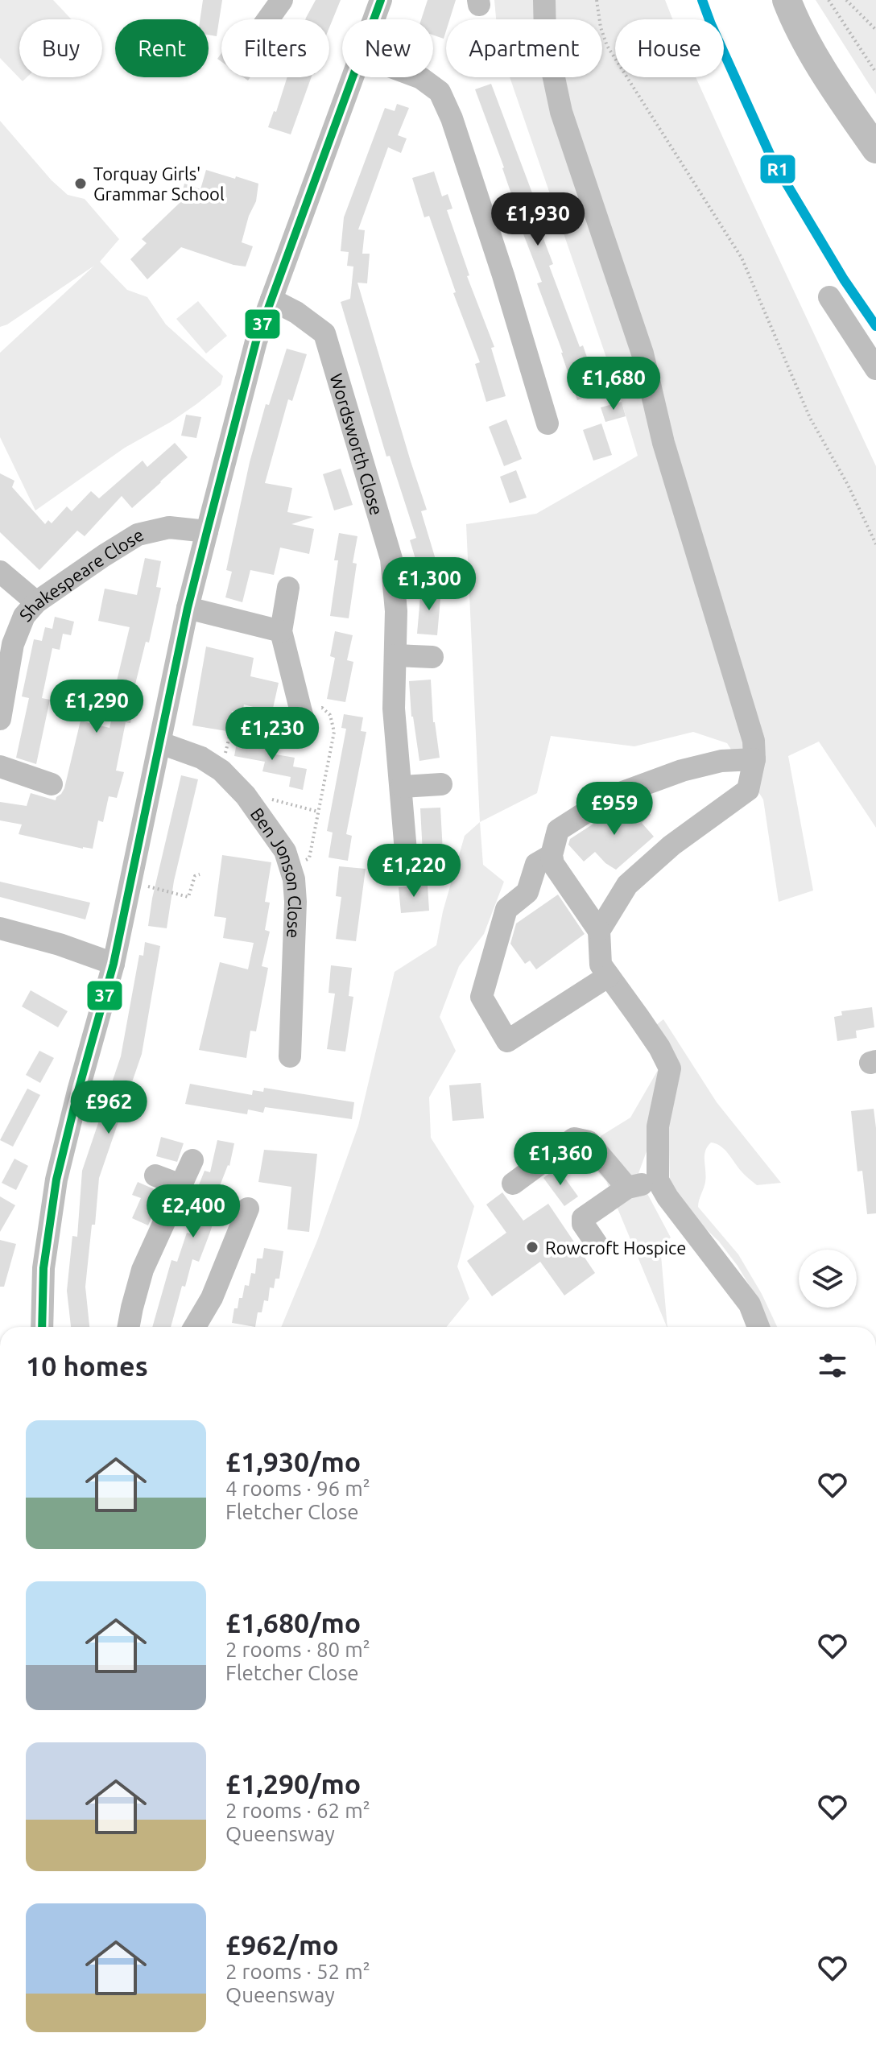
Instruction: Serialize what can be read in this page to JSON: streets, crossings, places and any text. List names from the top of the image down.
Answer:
{
  "streets": {
    "street": ["Wordsworth Close", "Shakespeare Close", "Ben Jonson Close"]
  },
  "places": ["Torquay Girls' Grammar School", "Rowcroft Hospice"],
  "lines": ["transit line R1", "transit line 37"],
  "page": {
    "chip": [
      "Buy",
      "Rent",
      "Filters",
      "New",
      "Apartment",
      "House"
    ],
    "price": [
      "£1,930",
      "£1,680",
      "£1,300",
      "£1,290",
      "£1,230",
      "£959",
      "£1,220",
      "£962",
      "£1,360",
      "£2,400"
    ],
    "heading": "10 homes",
    "list": [
      {
        "name": "£1,930/mo",
        "note": "4 rooms · 96 m² · Fletcher Close"
      },
      {
        "name": "£1,680/mo",
        "note": "2 rooms · 80 m² · Fletcher Close"
      },
      {
        "name": "£1,290/mo",
        "note": "2 rooms · 62 m² · Queensway"
      },
      {
        "name": "£962/mo",
        "note": "2 rooms · 52 m² · Queensway"
      }
    ]
  }
}
